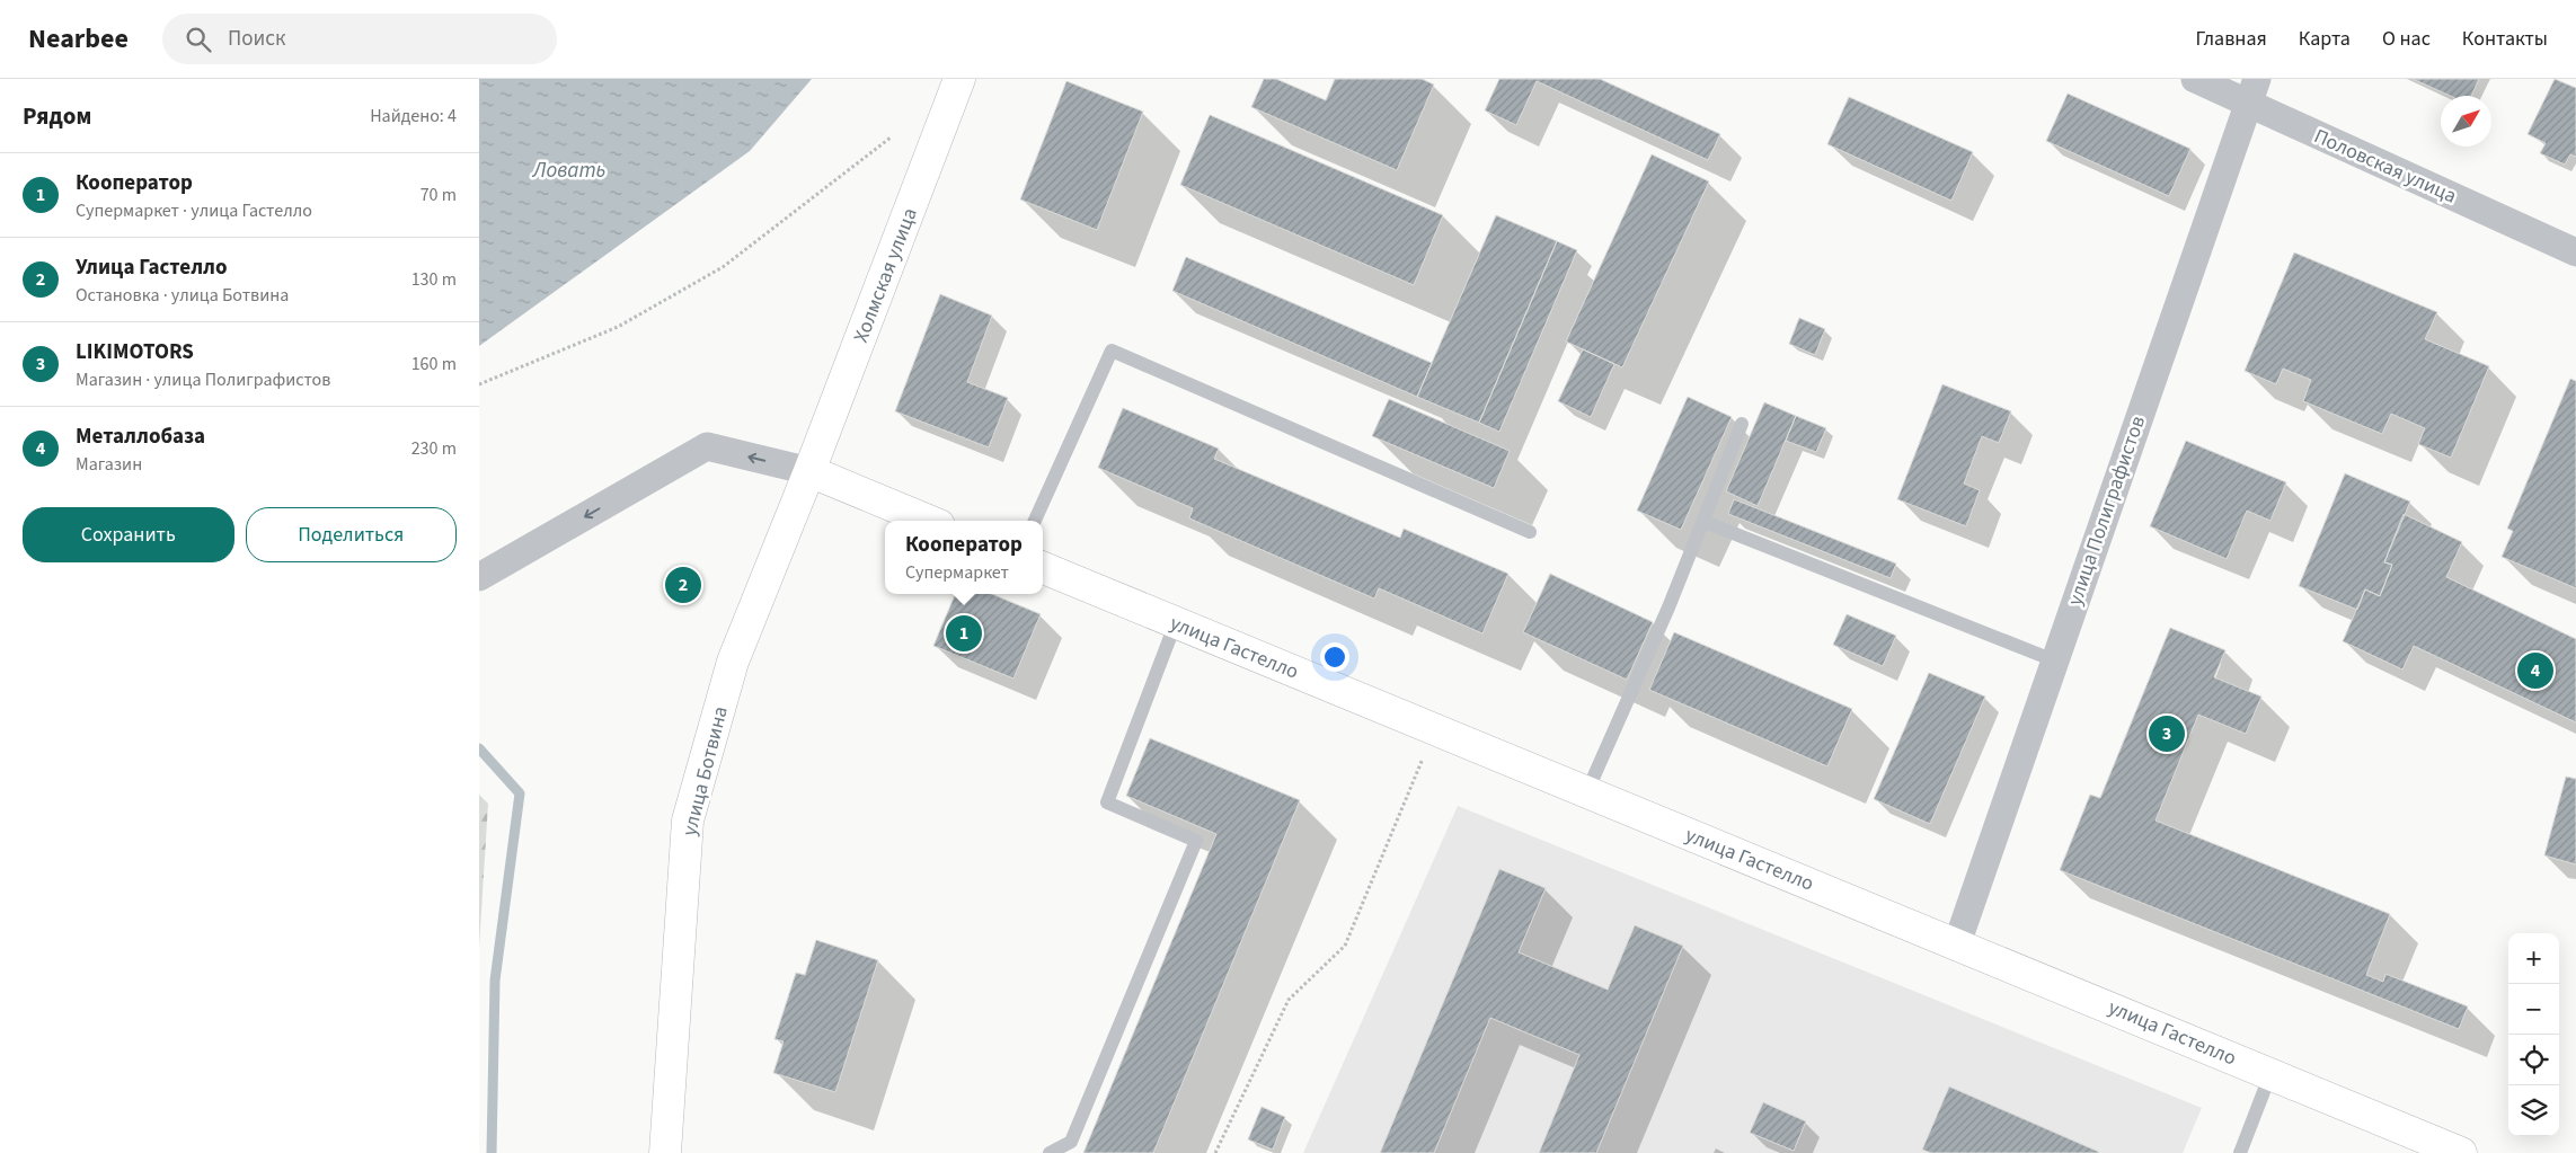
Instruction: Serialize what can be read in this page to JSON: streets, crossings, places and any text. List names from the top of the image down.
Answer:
{
  "streets": {
    "main road": ["Холмская улица", "улица Гастелло", "улица Ботвина"],
    "street": ["Половская улица", "улица Полиграфистов"]
  },
  "crossings": [
    ["Половская улица", "улица Полиграфистов"],
    ["Холмская улица", "улица Ботвина"],
    ["улица Полиграфистов", "улица Гастелло"]
  ],
  "water": ["Ловать"],
  "north": "top right",
  "page": {
    "header": "Nearbee",
    "search": "Поиск",
    "nav": [
      "Главная",
      "Карта",
      "О нас",
      "Контакты"
    ],
    "heading": ["Рядом", "Найдено: 4"],
    "list": [
      {
        "mark": "1",
        "name": "Кооператор",
        "note": "Супермаркет · улица Гастелло",
        "value": "70 m"
      },
      {
        "mark": "2",
        "name": "Улица Гастелло",
        "note": "Остановка · улица Ботвина",
        "value": "130 m"
      },
      {
        "mark": "3",
        "name": "LIKIMOTORS",
        "note": "Магазин · улица Полиграфистов",
        "value": "160 m"
      },
      {
        "mark": "4",
        "name": "Металлобаза",
        "note": "Магазин",
        "value": "230 m"
      }
    ],
    "buttons": ["Сохранить", "Поделиться"],
    "popup": ["Кооператор", "Супермаркет"],
    "pins": [
      "2",
      "1",
      "4",
      "3"
    ],
    "map_buttons": ["+", "−"]
  }
}
